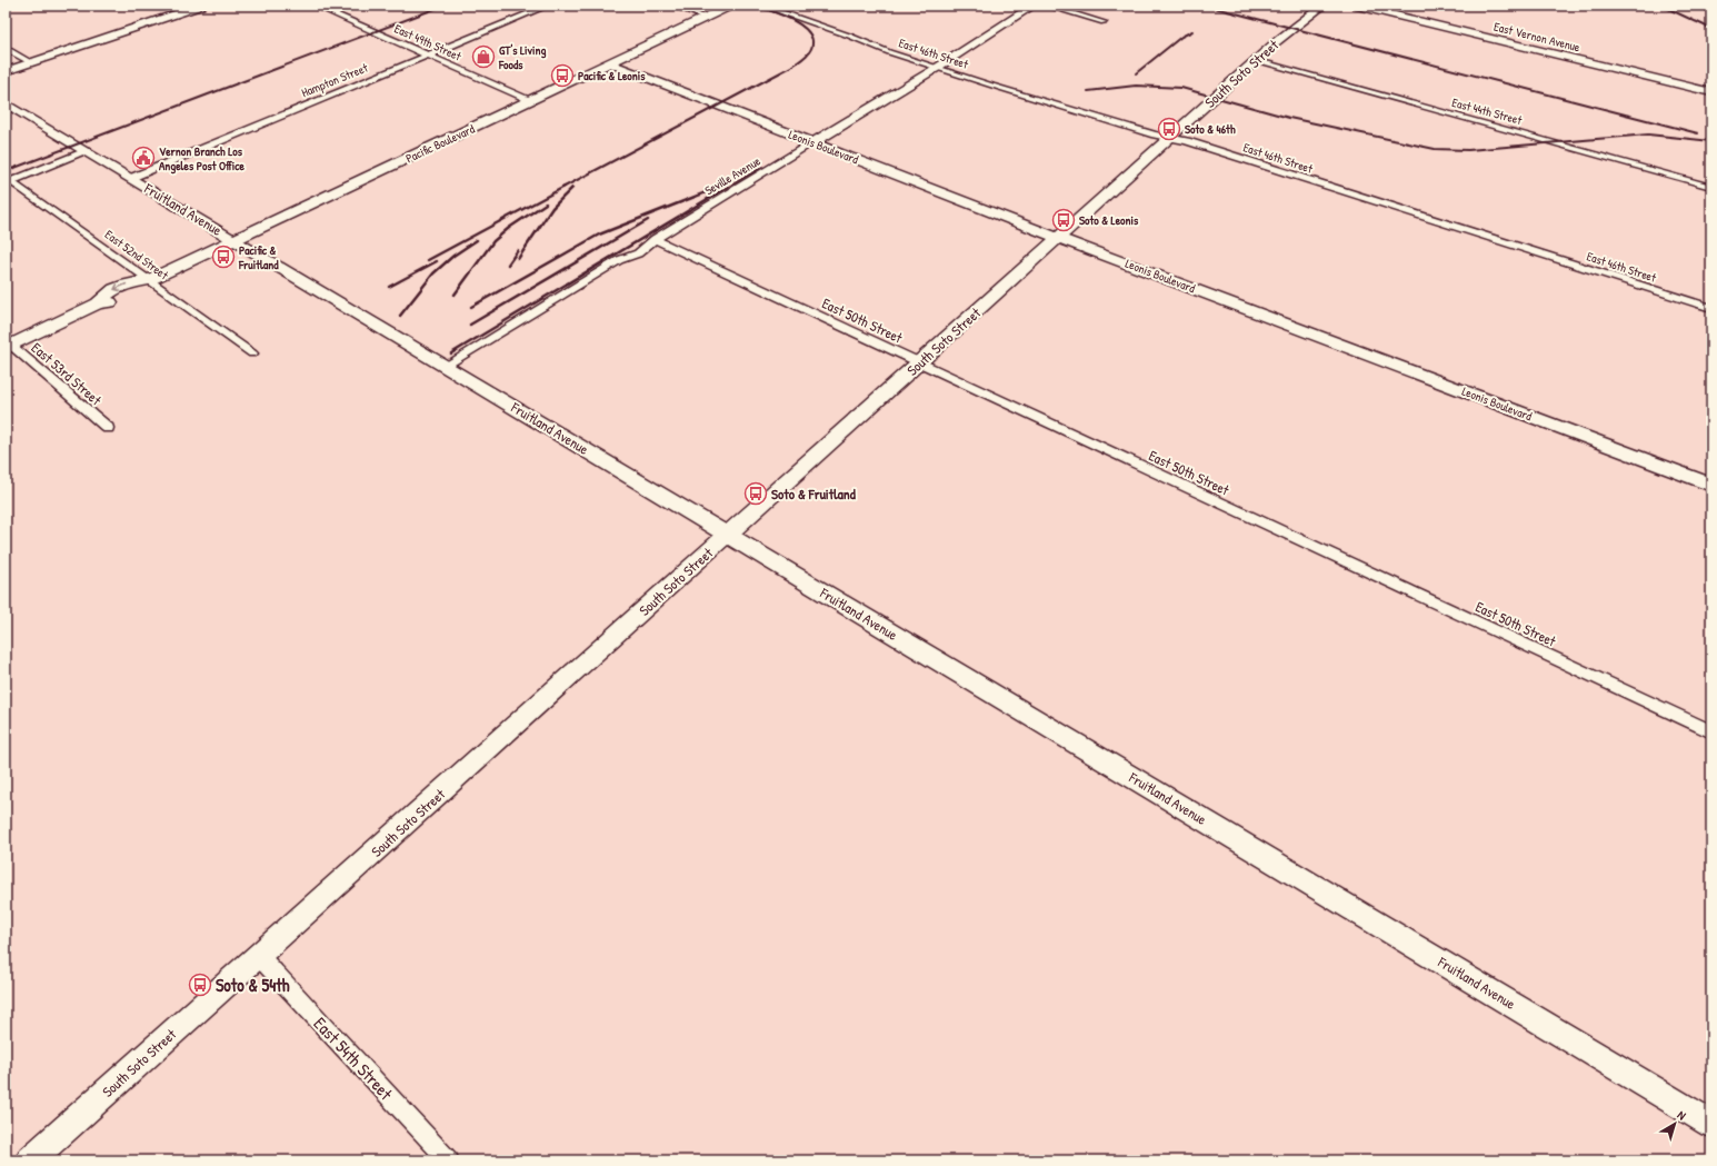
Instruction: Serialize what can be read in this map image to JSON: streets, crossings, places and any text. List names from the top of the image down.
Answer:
{
  "streets": {
    "main road": [
      "East Vernon Avenue",
      "South Soto Street",
      "Pacific Boulevard",
      "Leonis Boulevard",
      "Seville Avenue",
      "Fruitland Avenue"
    ],
    "street": [
      "East 49th Street",
      "East 46th Street",
      "Hampton Street",
      "East 44th Street",
      "East 52nd Street",
      "East 50th Street",
      "East 53rd Street",
      "East 54th Street"
    ]
  },
  "crossings": [
    ["East 49th Street", "Hampton Street"],
    ["East 49th Street", "Pacific Boulevard"],
    ["East 46th Street", "South Soto Street"],
    ["East 46th Street", "Seville Avenue"],
    ["South Soto Street", "East 44th Street"],
    ["South Soto Street", "Leonis Boulevard"],
    ["South Soto Street", "Fruitland Avenue"],
    ["South Soto Street", "East 50th Street"],
    ["South Soto Street", "East 54th Street"],
    ["Hampton Street", "Fruitland Avenue"],
    ["Pacific Boulevard", "Leonis Boulevard"],
    ["Pacific Boulevard", "Fruitland Avenue"],
    ["Pacific Boulevard", "East 52nd Street"],
    ["Pacific Boulevard", "East 53rd Street"],
    ["Leonis Boulevard", "Seville Avenue"],
    ["Seville Avenue", "Fruitland Avenue"],
    ["Seville Avenue", "East 50th Street"]
  ],
  "places": {
    "shop": ["GT's Living Foods"],
    "bus stop": [
      "Pacific & Leonis",
      "Soto & 46th",
      "Soto & Leonis",
      "Pacific & Fruitland",
      "Soto & Fruitland",
      "Soto & 54th"
    ],
    "public building": ["Vernon Branch Los Angeles Post Office"]
  },
  "north": "top right"
}
